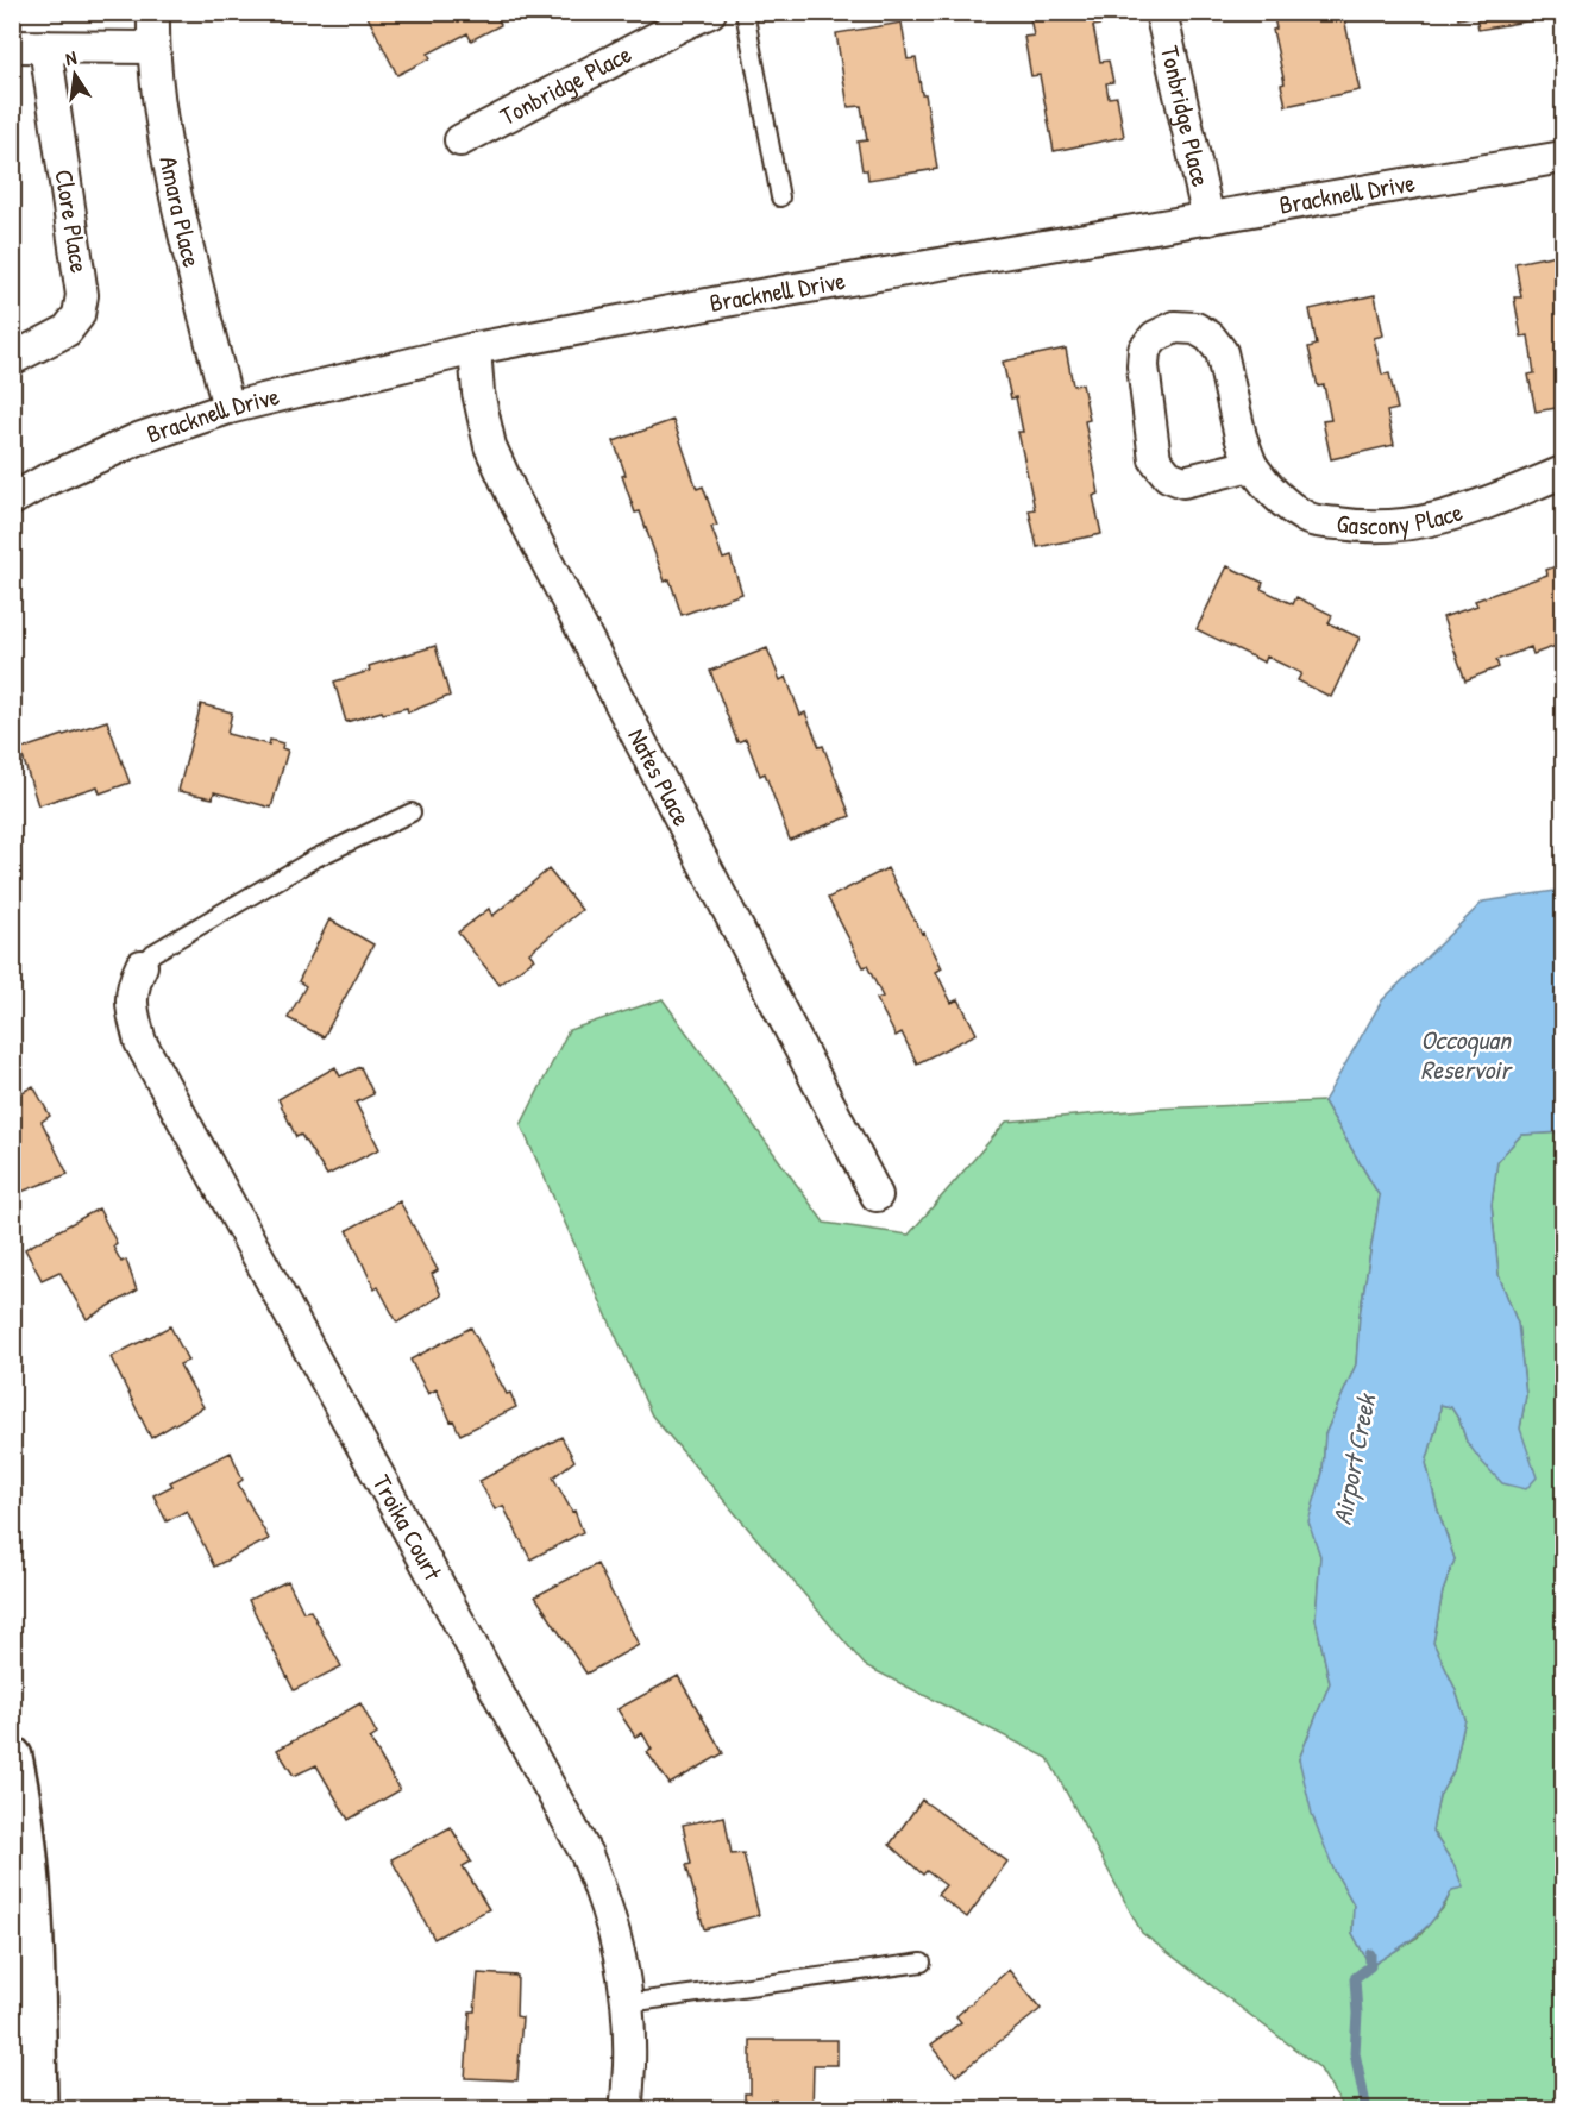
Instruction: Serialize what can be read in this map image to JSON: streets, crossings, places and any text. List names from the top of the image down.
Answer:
{
  "streets": {
    "street": [
      "Tonbridge Place",
      "Bracknell Drive",
      "Amara Place",
      "Clore Place",
      "Gascony Place",
      "Nates Place",
      "Troika Court"
    ]
  },
  "crossings": [
    ["Tonbridge Place", "Bracknell Drive"],
    ["Bracknell Drive", "Amara Place"],
    ["Bracknell Drive", "Nates Place"]
  ],
  "water": ["Occoquan Reservoir", "Airport Creek"],
  "north": "top"
}
